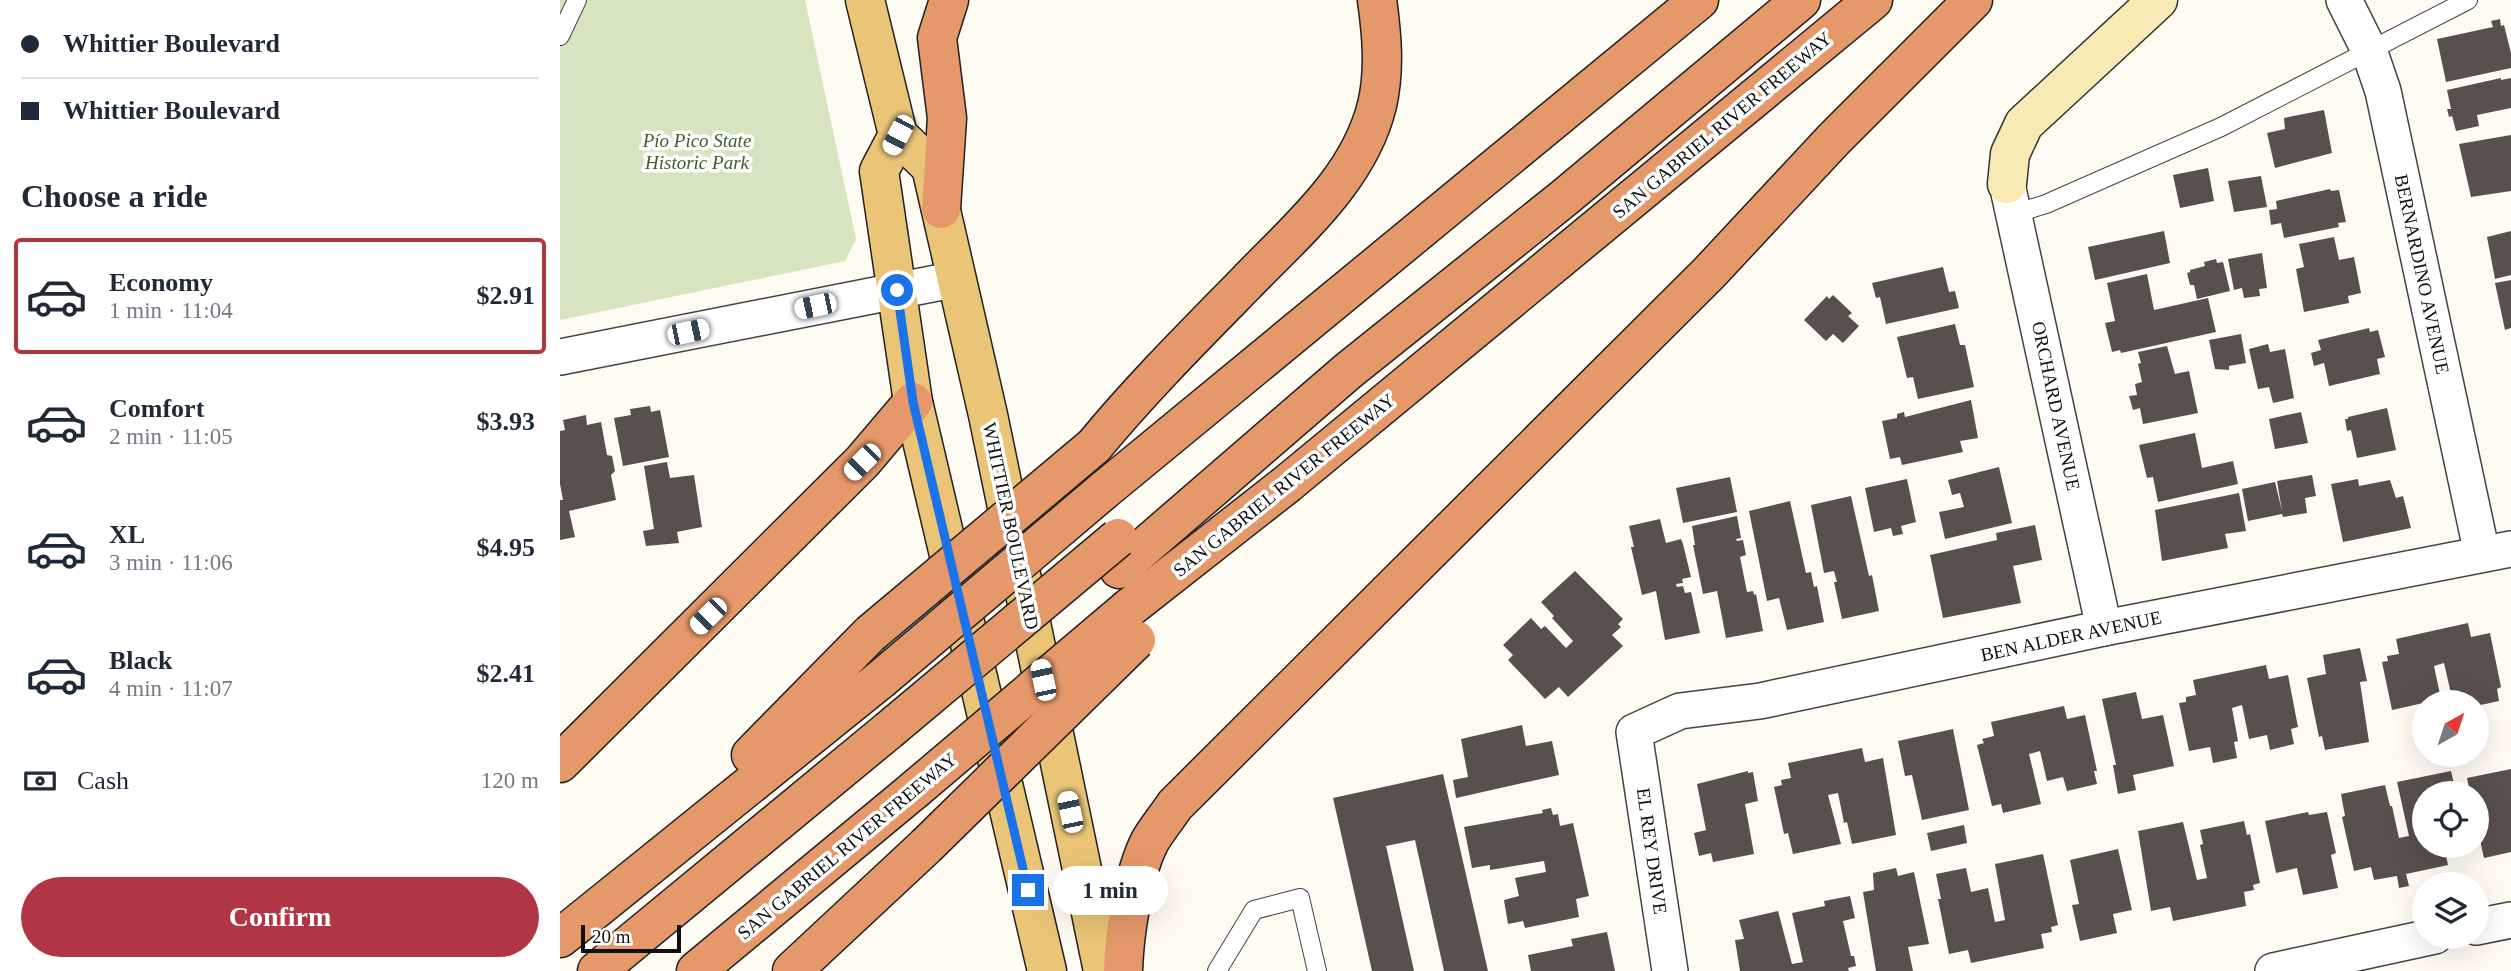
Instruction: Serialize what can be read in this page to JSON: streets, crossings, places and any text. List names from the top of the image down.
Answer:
{
  "streets": {
    "highway": ["SAN GABRIEL RIVER FREEWAY"],
    "main road": ["WHITTIER BOULEVARD"],
    "street": [
      "BERNARDINO AVENUE",
      "ORCHARD AVENUE",
      "BEN ALDER AVENUE",
      "EL REY DRIVE"
    ]
  },
  "crossings": [
    ["BERNARDINO AVENUE", "BEN ALDER AVENUE"],
    ["ORCHARD AVENUE", "BEN ALDER AVENUE"],
    ["BEN ALDER AVENUE", "EL REY DRIVE"]
  ],
  "parks": ["Pío Pico State Historic Park"],
  "scale_bar": "20 m",
  "north": "top right",
  "page": {
    "banner": ["Whittier Boulevard", "Whittier Boulevard"],
    "heading": "Choose a ride",
    "list": [
      {
        "name": "Economy",
        "note": "1 min · 11:04",
        "value": "$2.91"
      },
      {
        "name": "Comfort",
        "note": "2 min · 11:05",
        "value": "$3.93"
      },
      {
        "name": "XL",
        "note": "3 min · 11:06",
        "value": "$4.95"
      },
      {
        "name": "Black",
        "note": "4 min · 11:07",
        "value": "$2.41"
      }
    ],
    "pay": ["Cash", "120 m"],
    "buttons": "Confirm",
    "bubble": "1 min",
    "scale": "20 m"
  }
}
